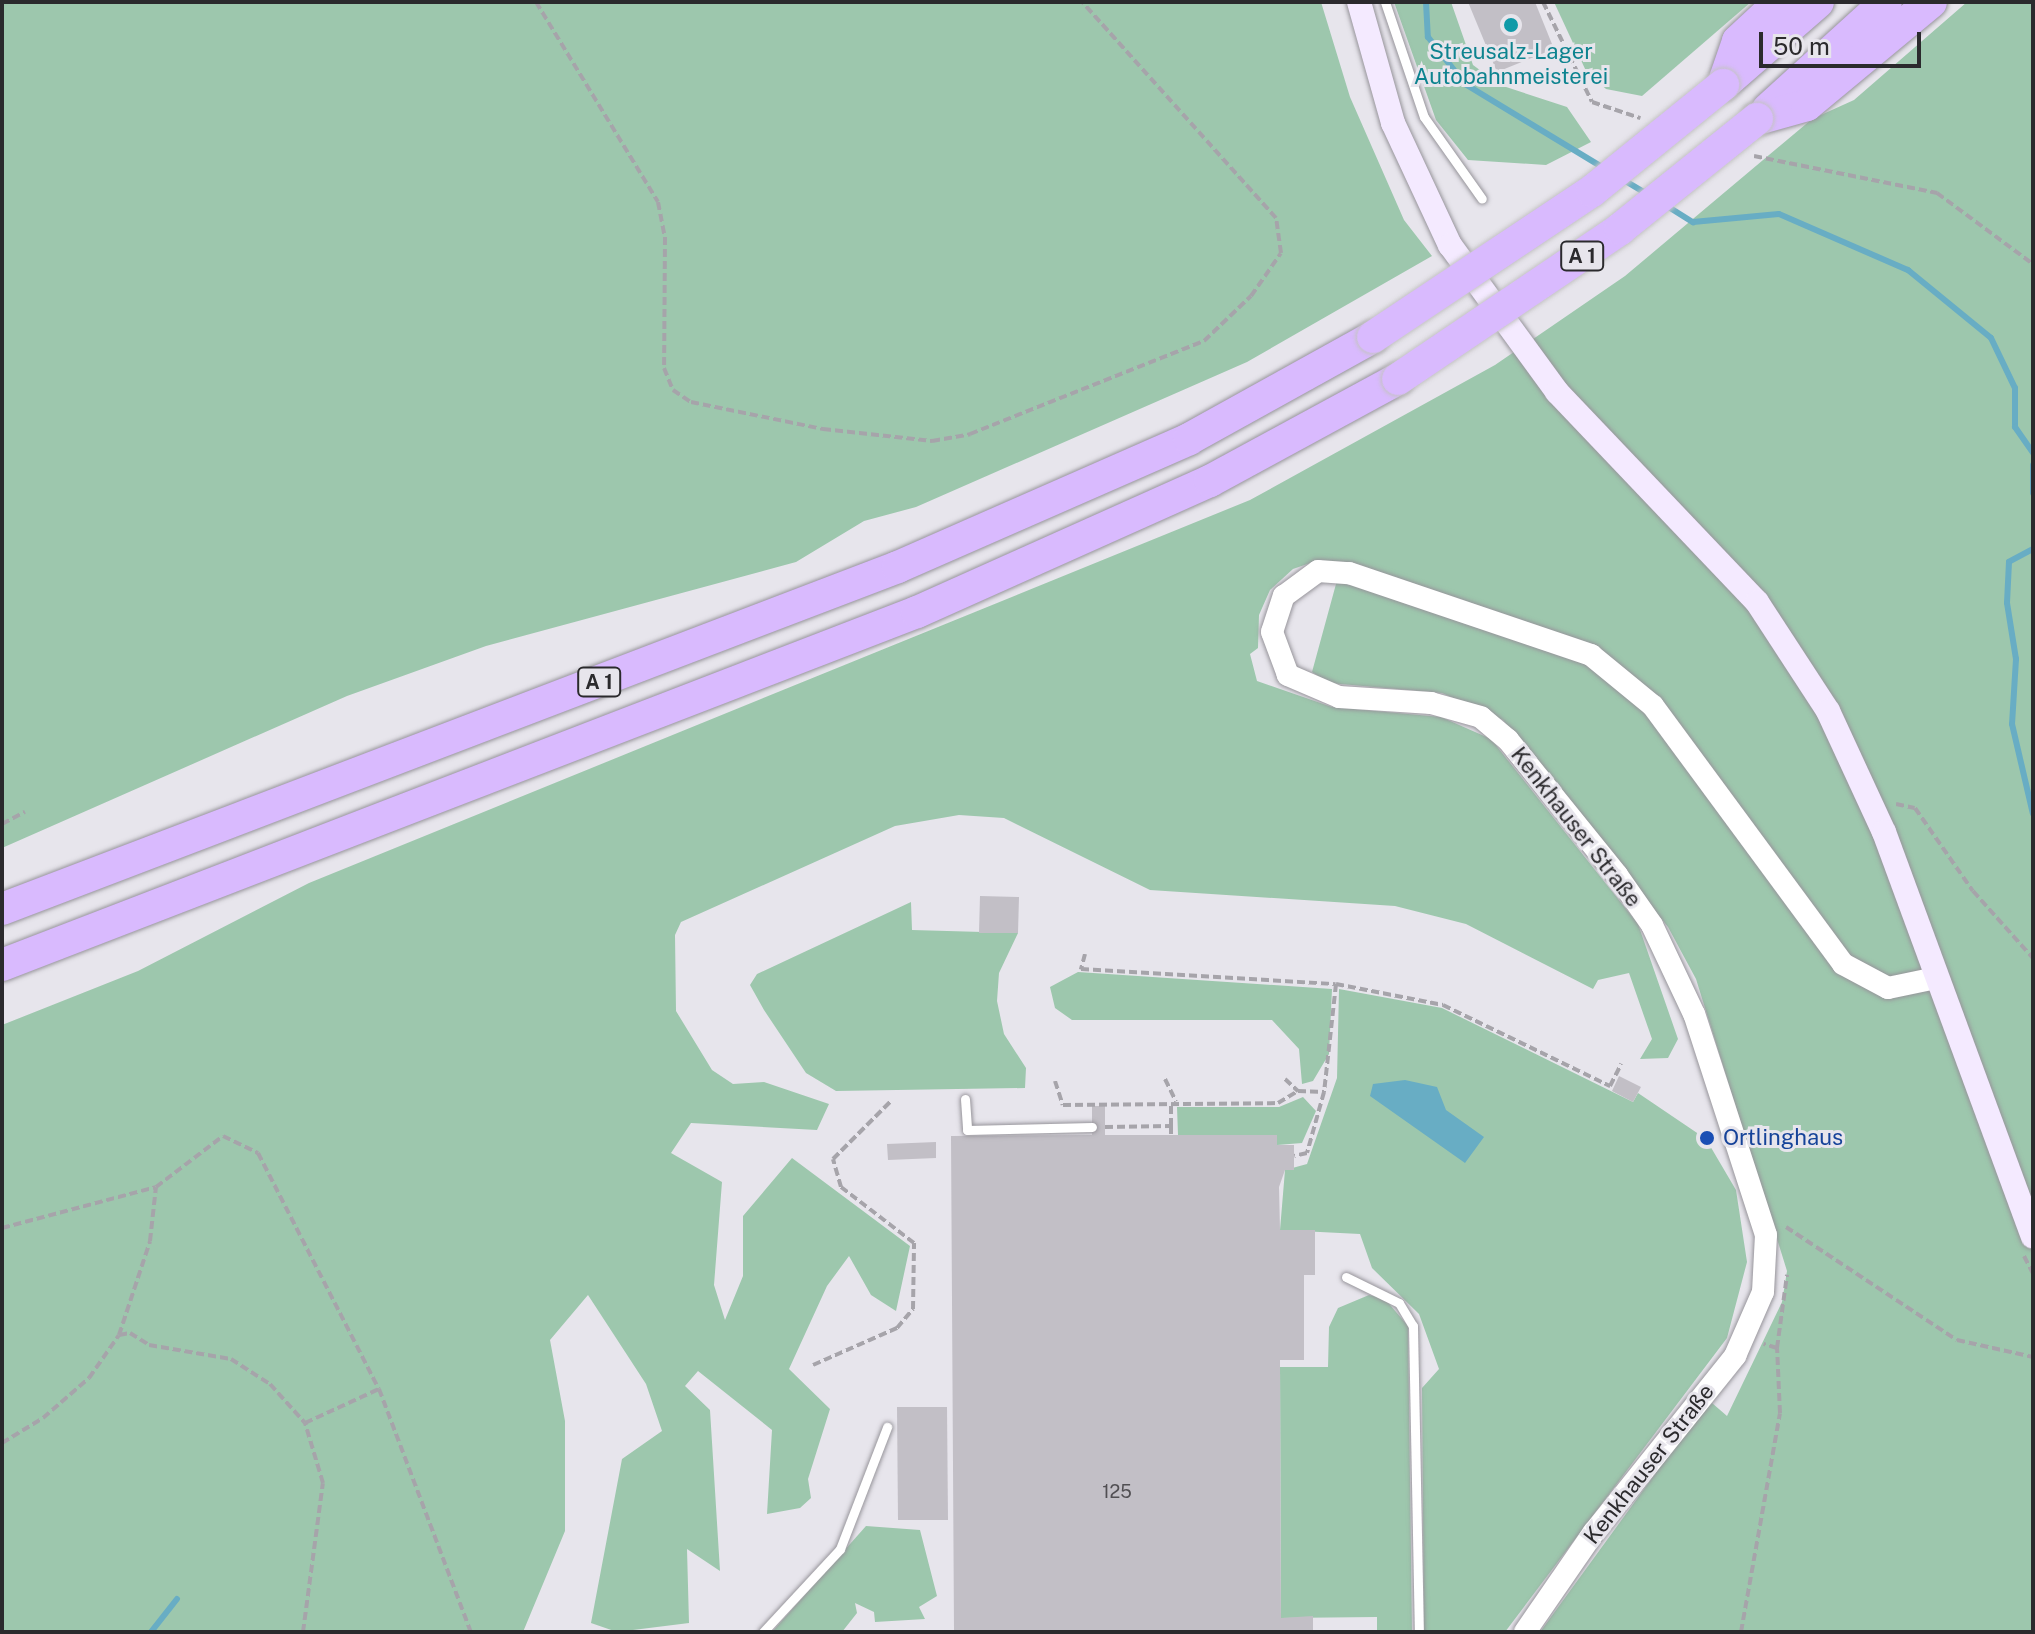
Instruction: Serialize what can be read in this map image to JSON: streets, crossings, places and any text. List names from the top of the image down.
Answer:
{
  "streets": {
    "highway": ["A 1"],
    "street": ["Kenkhauser Straße"]
  },
  "places": ["Streusalz-Lager Autobahnmeisterei", "Ortlinghaus"],
  "house_numbers": ["125"],
  "scale_bar": "50 m"
}
